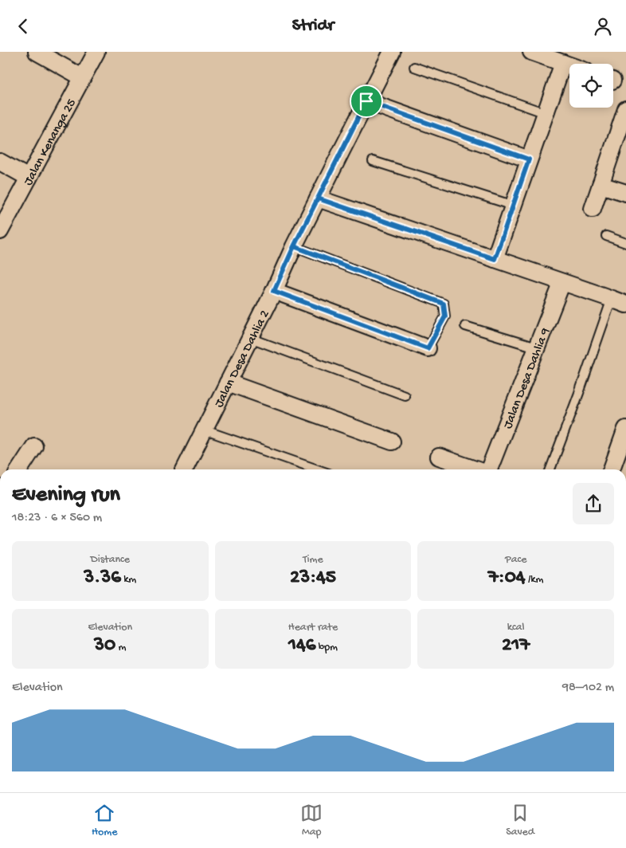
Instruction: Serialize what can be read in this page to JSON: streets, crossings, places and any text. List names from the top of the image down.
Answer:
{
  "streets": {
    "street": ["Jalan Kenanga 25", "Jalan Desa Dahlia 2", "Jalan Desa Dahlia 9"]
  },
  "page": {
    "header": "Stridr",
    "heading": ["Evening run", "18:23 · 6 × 560 m"],
    "stats": [
      ["Distance", "3.36 km"],
      ["Time", "23:45"],
      ["Pace", "7:04 /km"],
      ["Elevation", "30 m"],
      ["Heart rate", "146 bpm"],
      ["kcal", "217"]
    ],
    "chart": ["Elevation", "98–102 m"],
    "tabs": ["Home", "Map", "Saved"]
  }
}
